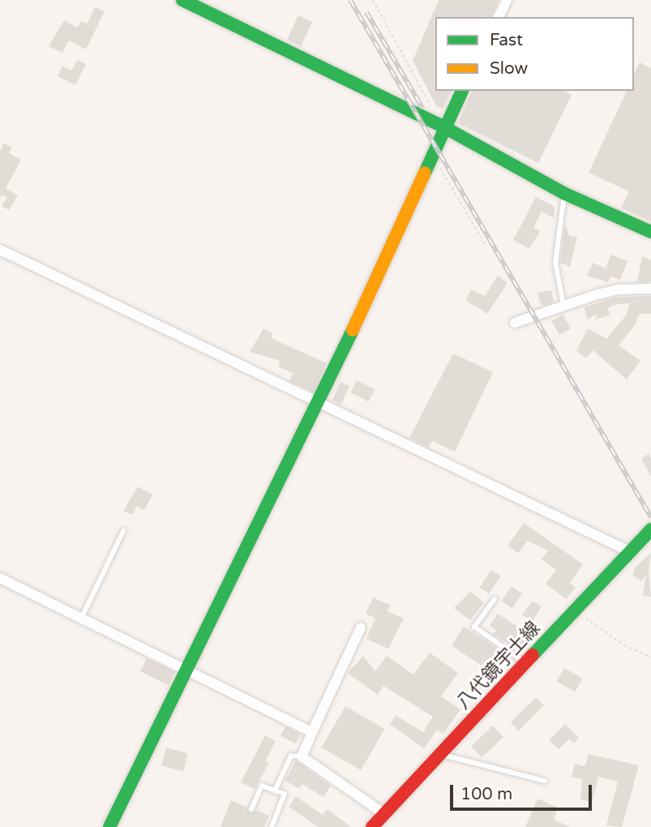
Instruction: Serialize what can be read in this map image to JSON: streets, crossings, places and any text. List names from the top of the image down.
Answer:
{
  "streets": {
    "street": ["八代鏡宇土線"]
  },
  "legend": ["Fast", "Slow"],
  "scale_bar": "100 m"
}
